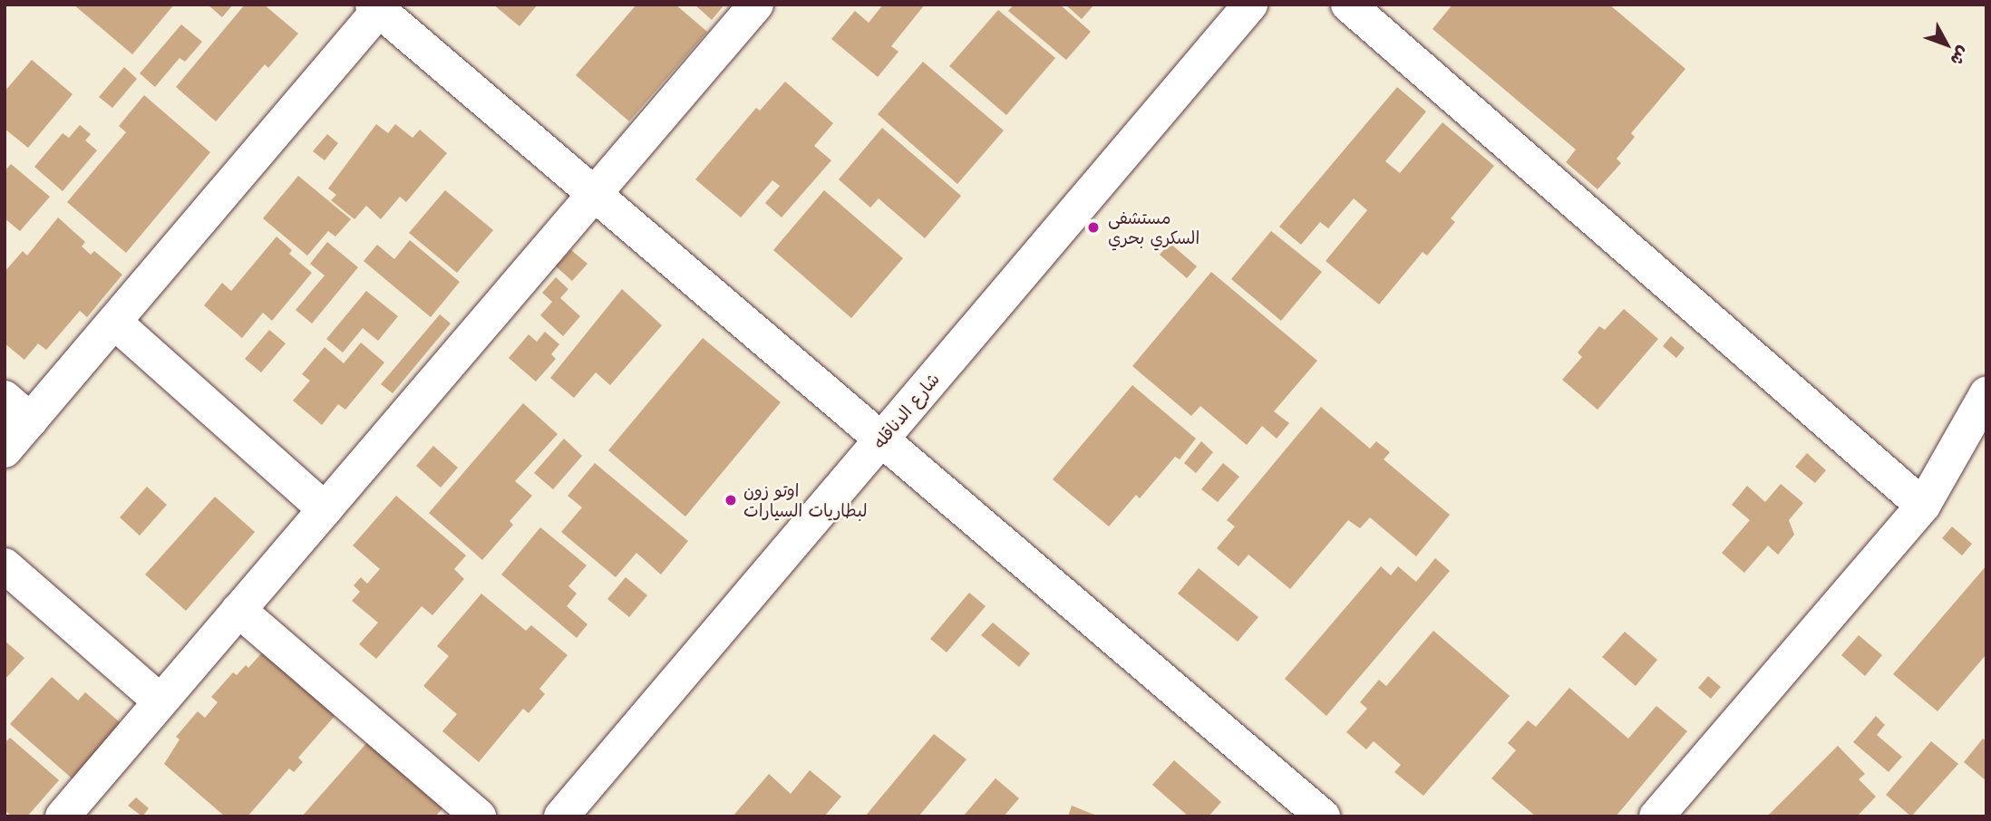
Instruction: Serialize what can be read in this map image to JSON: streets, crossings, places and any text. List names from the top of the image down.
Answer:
{
  "streets": {
    "street": ["شارع الدناقله"]
  },
  "places": ["مستشفى السكري بحري", "اوتو زون لبطاريات السيارات"],
  "north": "bottom right"
}
